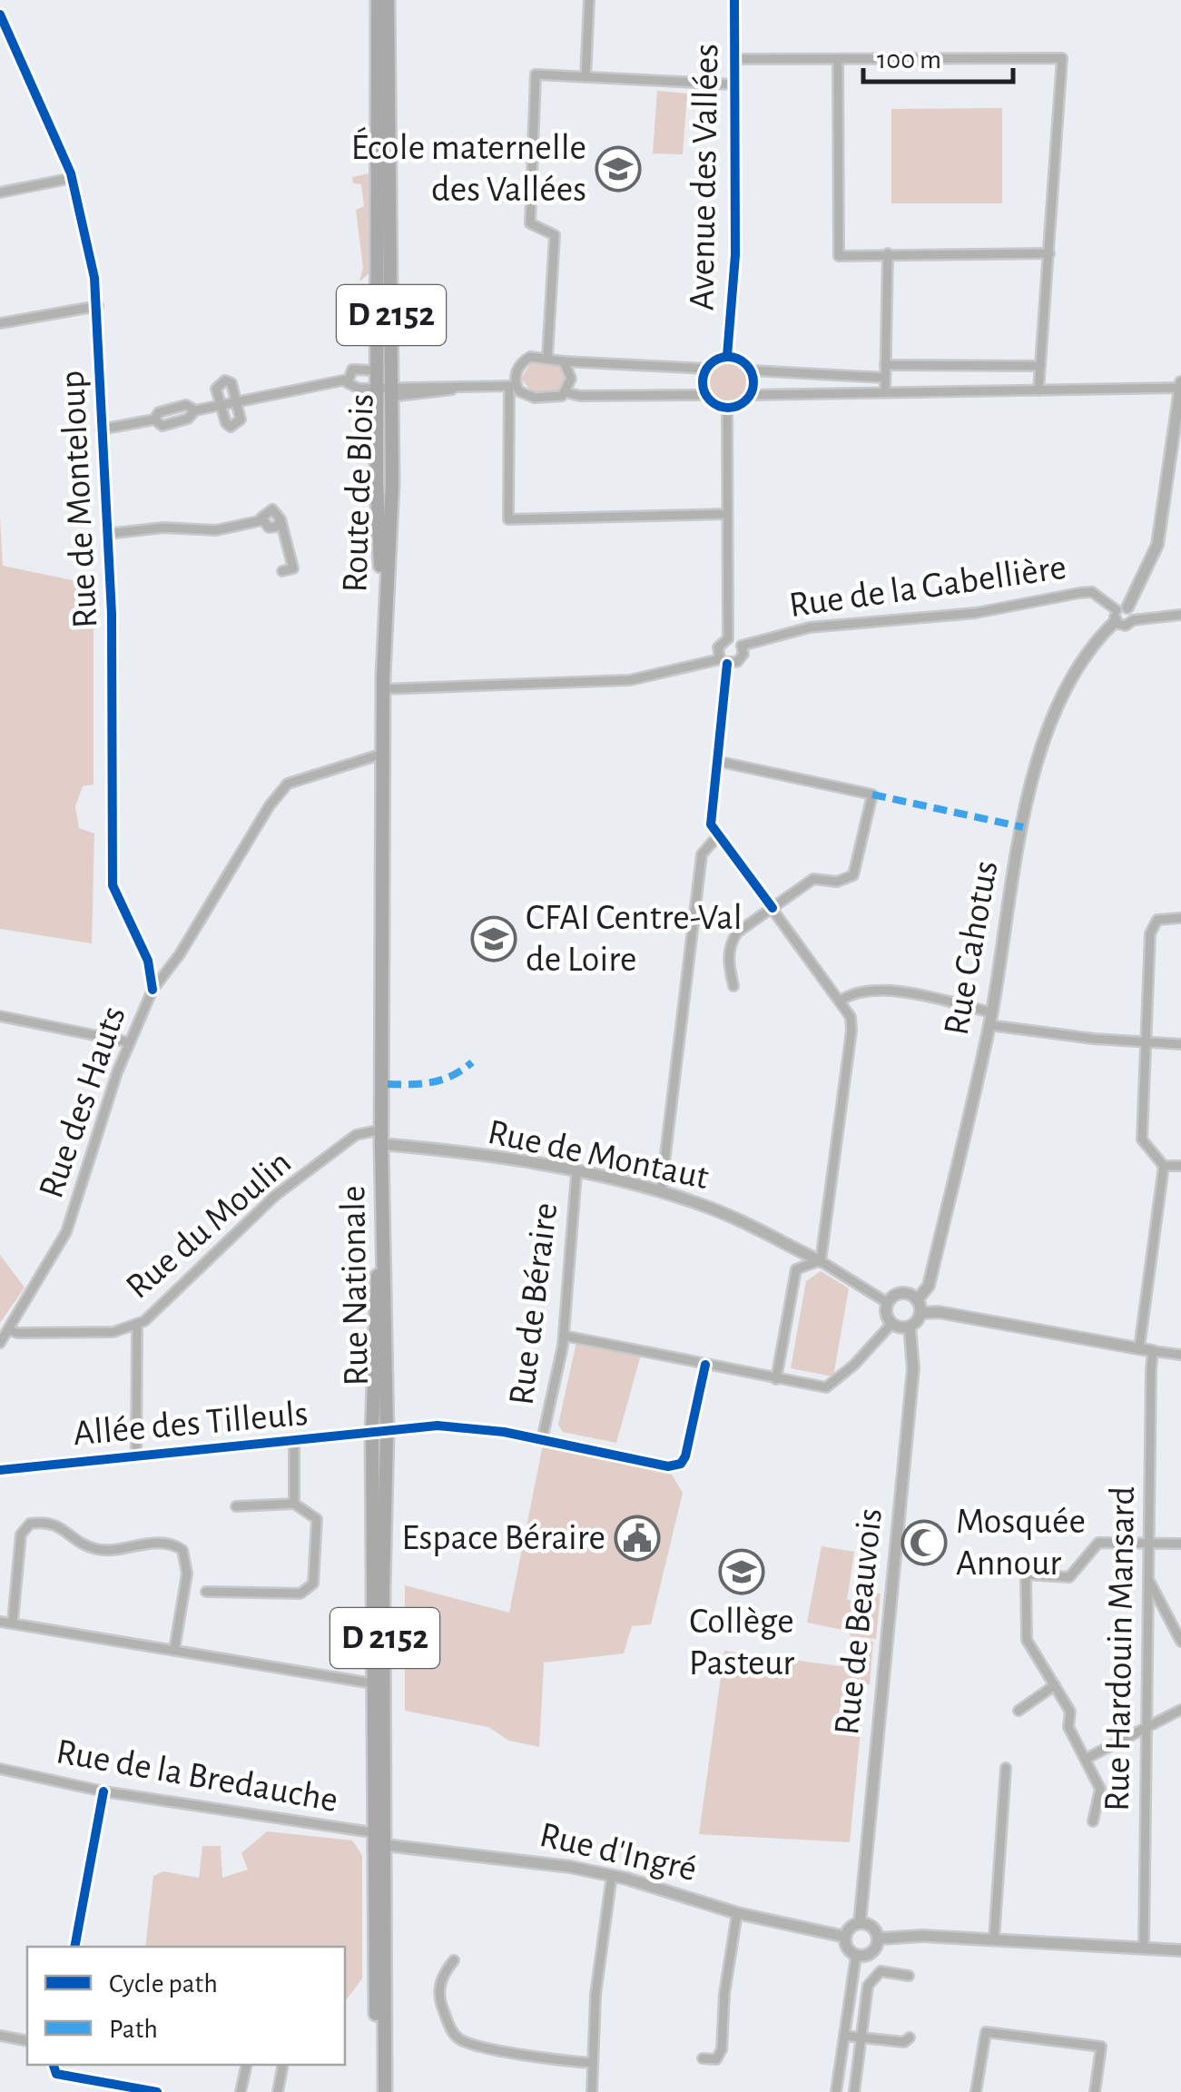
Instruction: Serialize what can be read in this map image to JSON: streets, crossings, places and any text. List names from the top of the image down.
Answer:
{
  "streets": {
    "main road": ["D 2152", "Route de Blois", "Rue Nationale"],
    "street": [
      "Avenue des Vallées",
      "Rue de Monteloup",
      "Rue de la Gabellière",
      "Rue Cahotus",
      "Rue des Hauts",
      "Rue de Montaut",
      "Rue du Moulin",
      "Rue de Béraire",
      "Allée des Tilleuls",
      "Rue de Beauvois",
      "Rue Hardouin Mansard",
      "Rue de la Bredauche",
      "Rue d'Ingré"
    ]
  },
  "crossings": [
    ["D 2152", "Rue Nationale"],
    ["D 2152", "Rue de la Bredauche"],
    ["D 2152", "Rue d'Ingré"],
    ["Route de Blois", "Rue Nationale"],
    ["Rue de Monteloup", "Rue des Hauts"],
    ["Rue de la Gabellière", "Rue Cahotus"],
    ["Rue Cahotus", "Rue de Montaut"],
    ["Rue Cahotus", "Rue de Beauvois"],
    ["Rue des Hauts", "Rue du Moulin"],
    ["Rue des Hauts", "Rue Nationale"],
    ["Rue de Montaut", "Rue Nationale"],
    ["Rue de Montaut", "Rue de Béraire"],
    ["Rue de Montaut", "Rue de Beauvois"],
    ["Rue du Moulin", "Rue Nationale"],
    ["Rue Nationale", "Rue de Béraire"],
    ["Rue Nationale", "Allée des Tilleuls"],
    ["Rue Nationale", "Rue de la Bredauche"],
    ["Rue Nationale", "Rue d'Ingré"],
    ["Rue de Béraire", "Allée des Tilleuls"],
    ["Rue de Beauvois", "Rue d'Ingré"],
    ["Rue de la Bredauche", "Rue d'Ingré"]
  ],
  "places": {
    "school or university": ["École maternelle des Vallées", "CFAI Centre-Val de Loire", "Collège Pasteur"],
    "public building": ["Espace Béraire"],
    "mosque": ["Mosquée Annour"]
  },
  "legend": ["Cycle path", "Path"],
  "scale_bar": "100 m"
}
